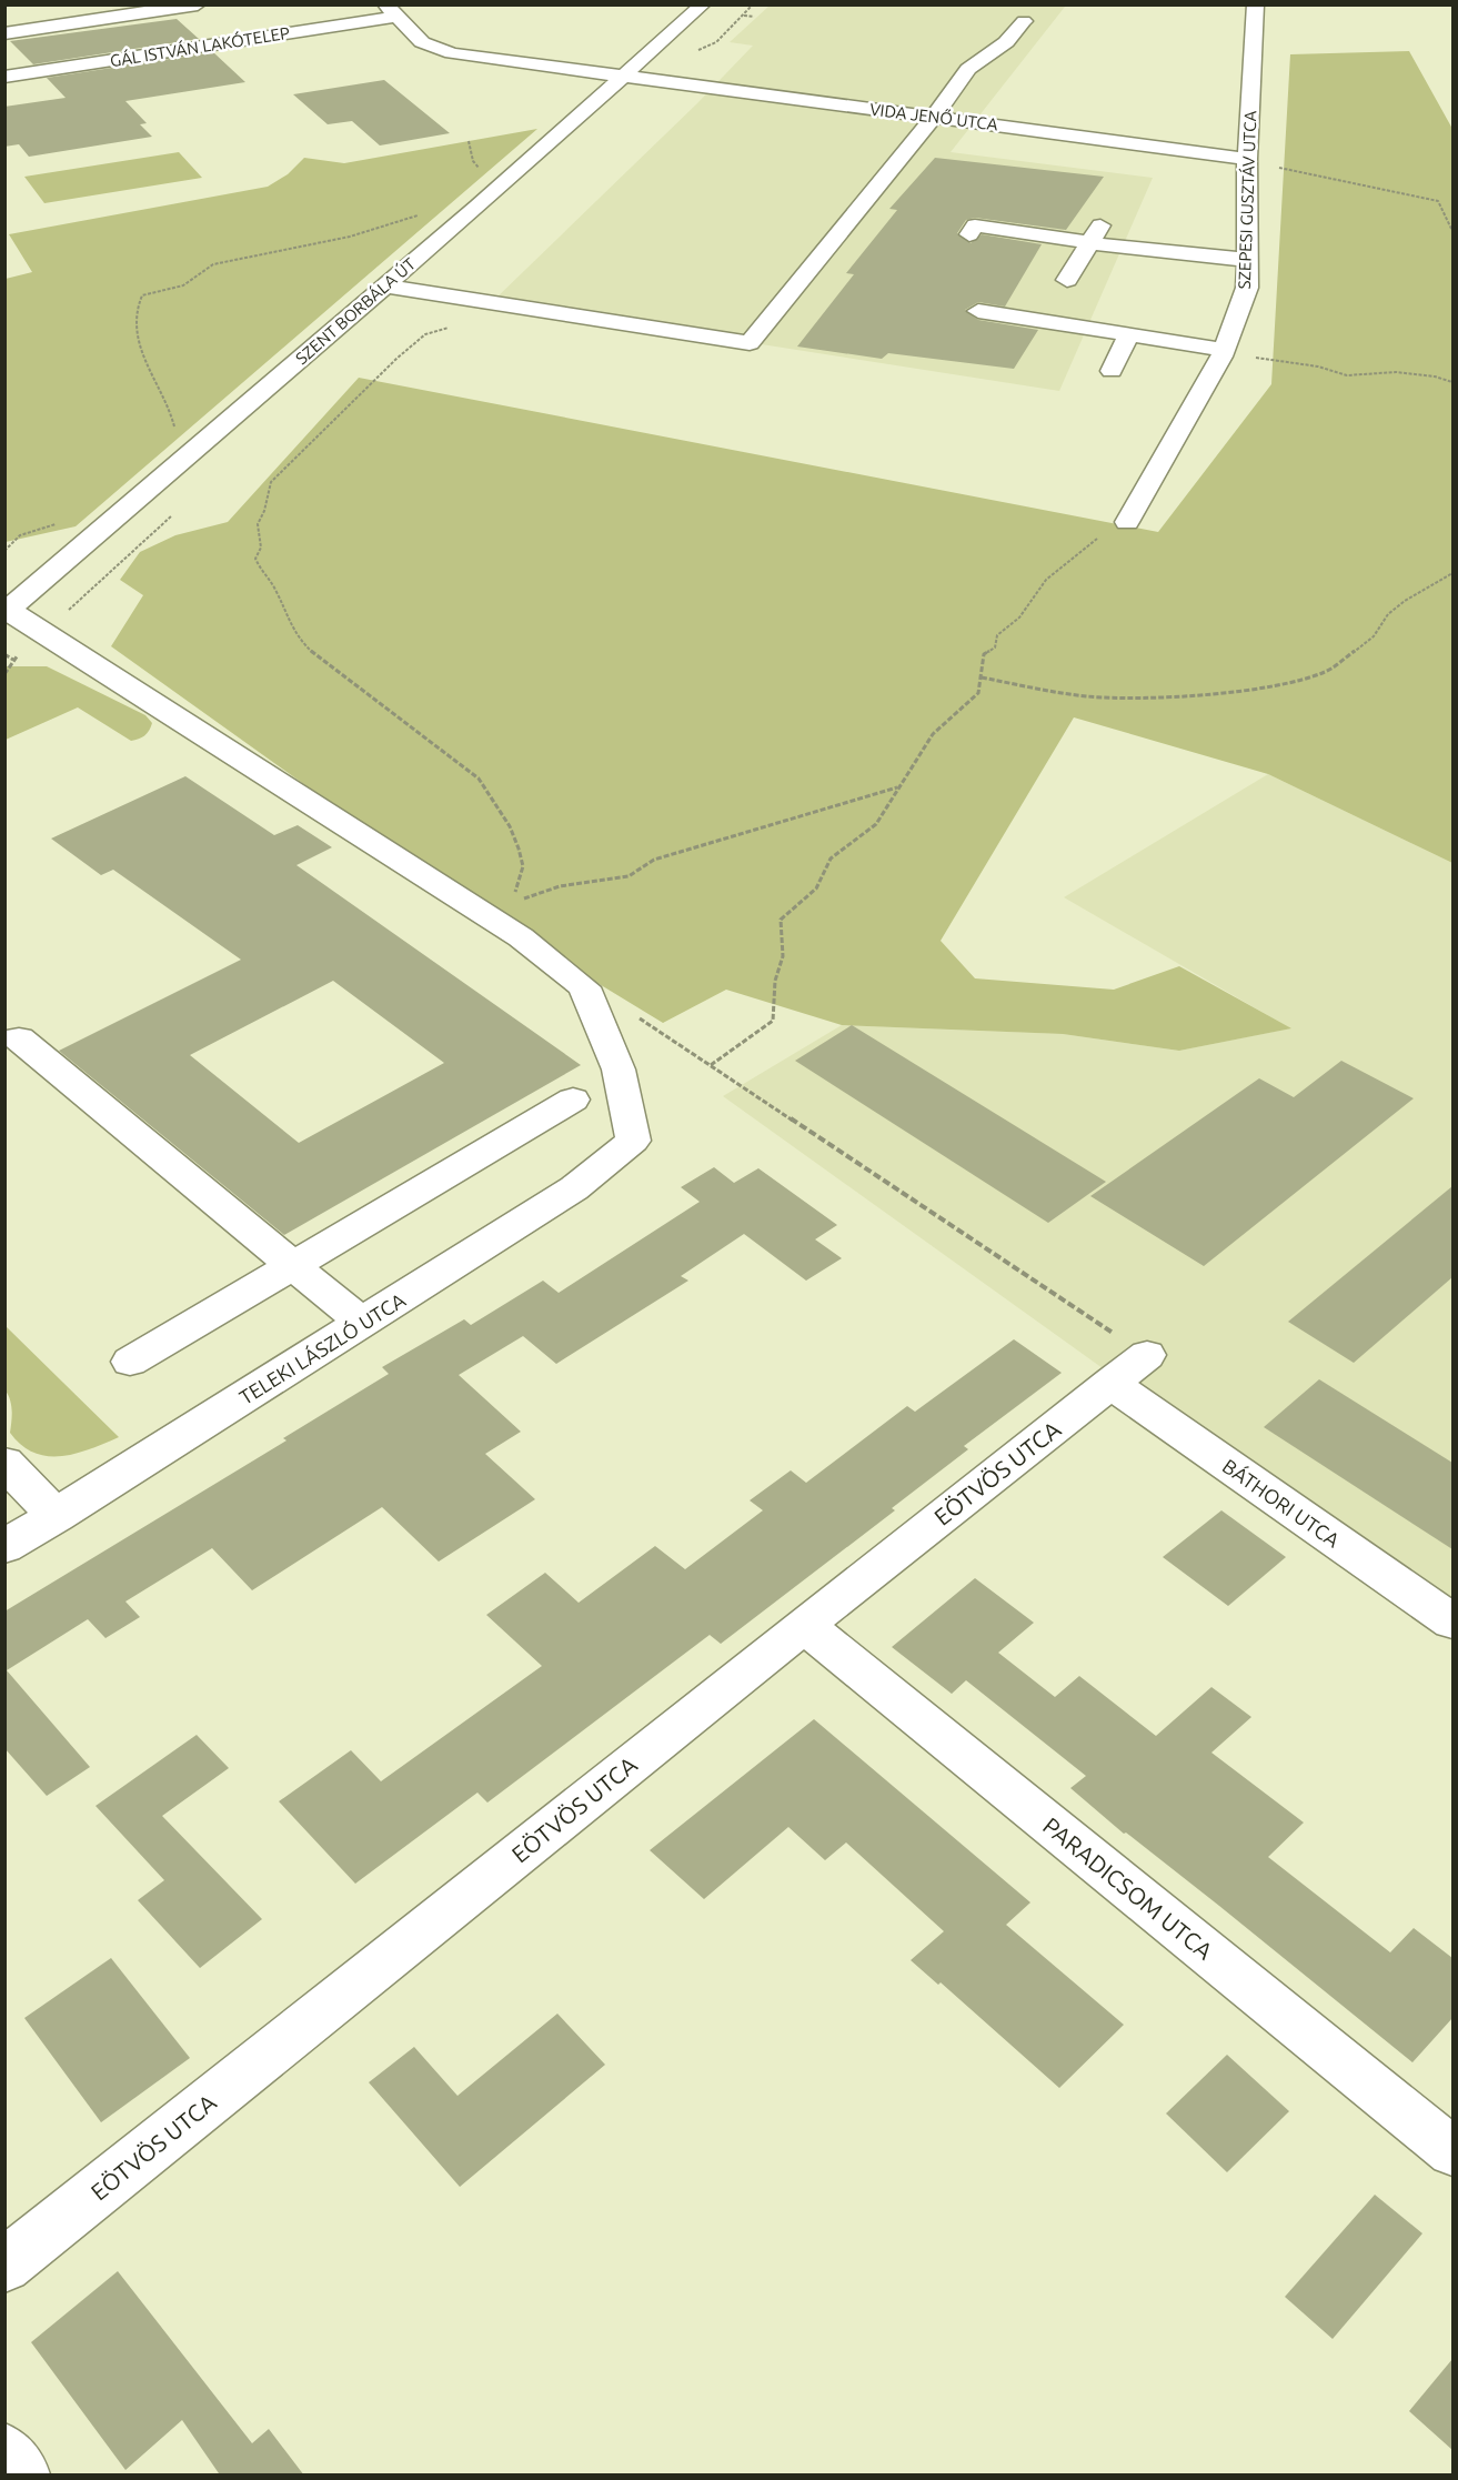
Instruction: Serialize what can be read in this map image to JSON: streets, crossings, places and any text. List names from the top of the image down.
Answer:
{
  "streets": {
    "street": [
      "GÁL ISTVÁN LAKÓTELEP",
      "VIDA JENŐ UTCA",
      "SZEPESI GUSZTÁV UTCA",
      "SZENT BORBÁLA ÚT",
      "TELEKI LÁSZLÓ UTCA",
      "EÖTVÖS UTCA",
      "BÁTHORI UTCA",
      "PARADICSOM UTCA"
    ]
  },
  "crossings": [
    ["GÁL ISTVÁN LAKÓTELEP", "VIDA JENŐ UTCA"],
    ["VIDA JENŐ UTCA", "SZEPESI GUSZTÁV UTCA"],
    ["VIDA JENŐ UTCA", "SZENT BORBÁLA ÚT"],
    ["EÖTVÖS UTCA", "BÁTHORI UTCA"],
    ["EÖTVÖS UTCA", "PARADICSOM UTCA"]
  ]
}
